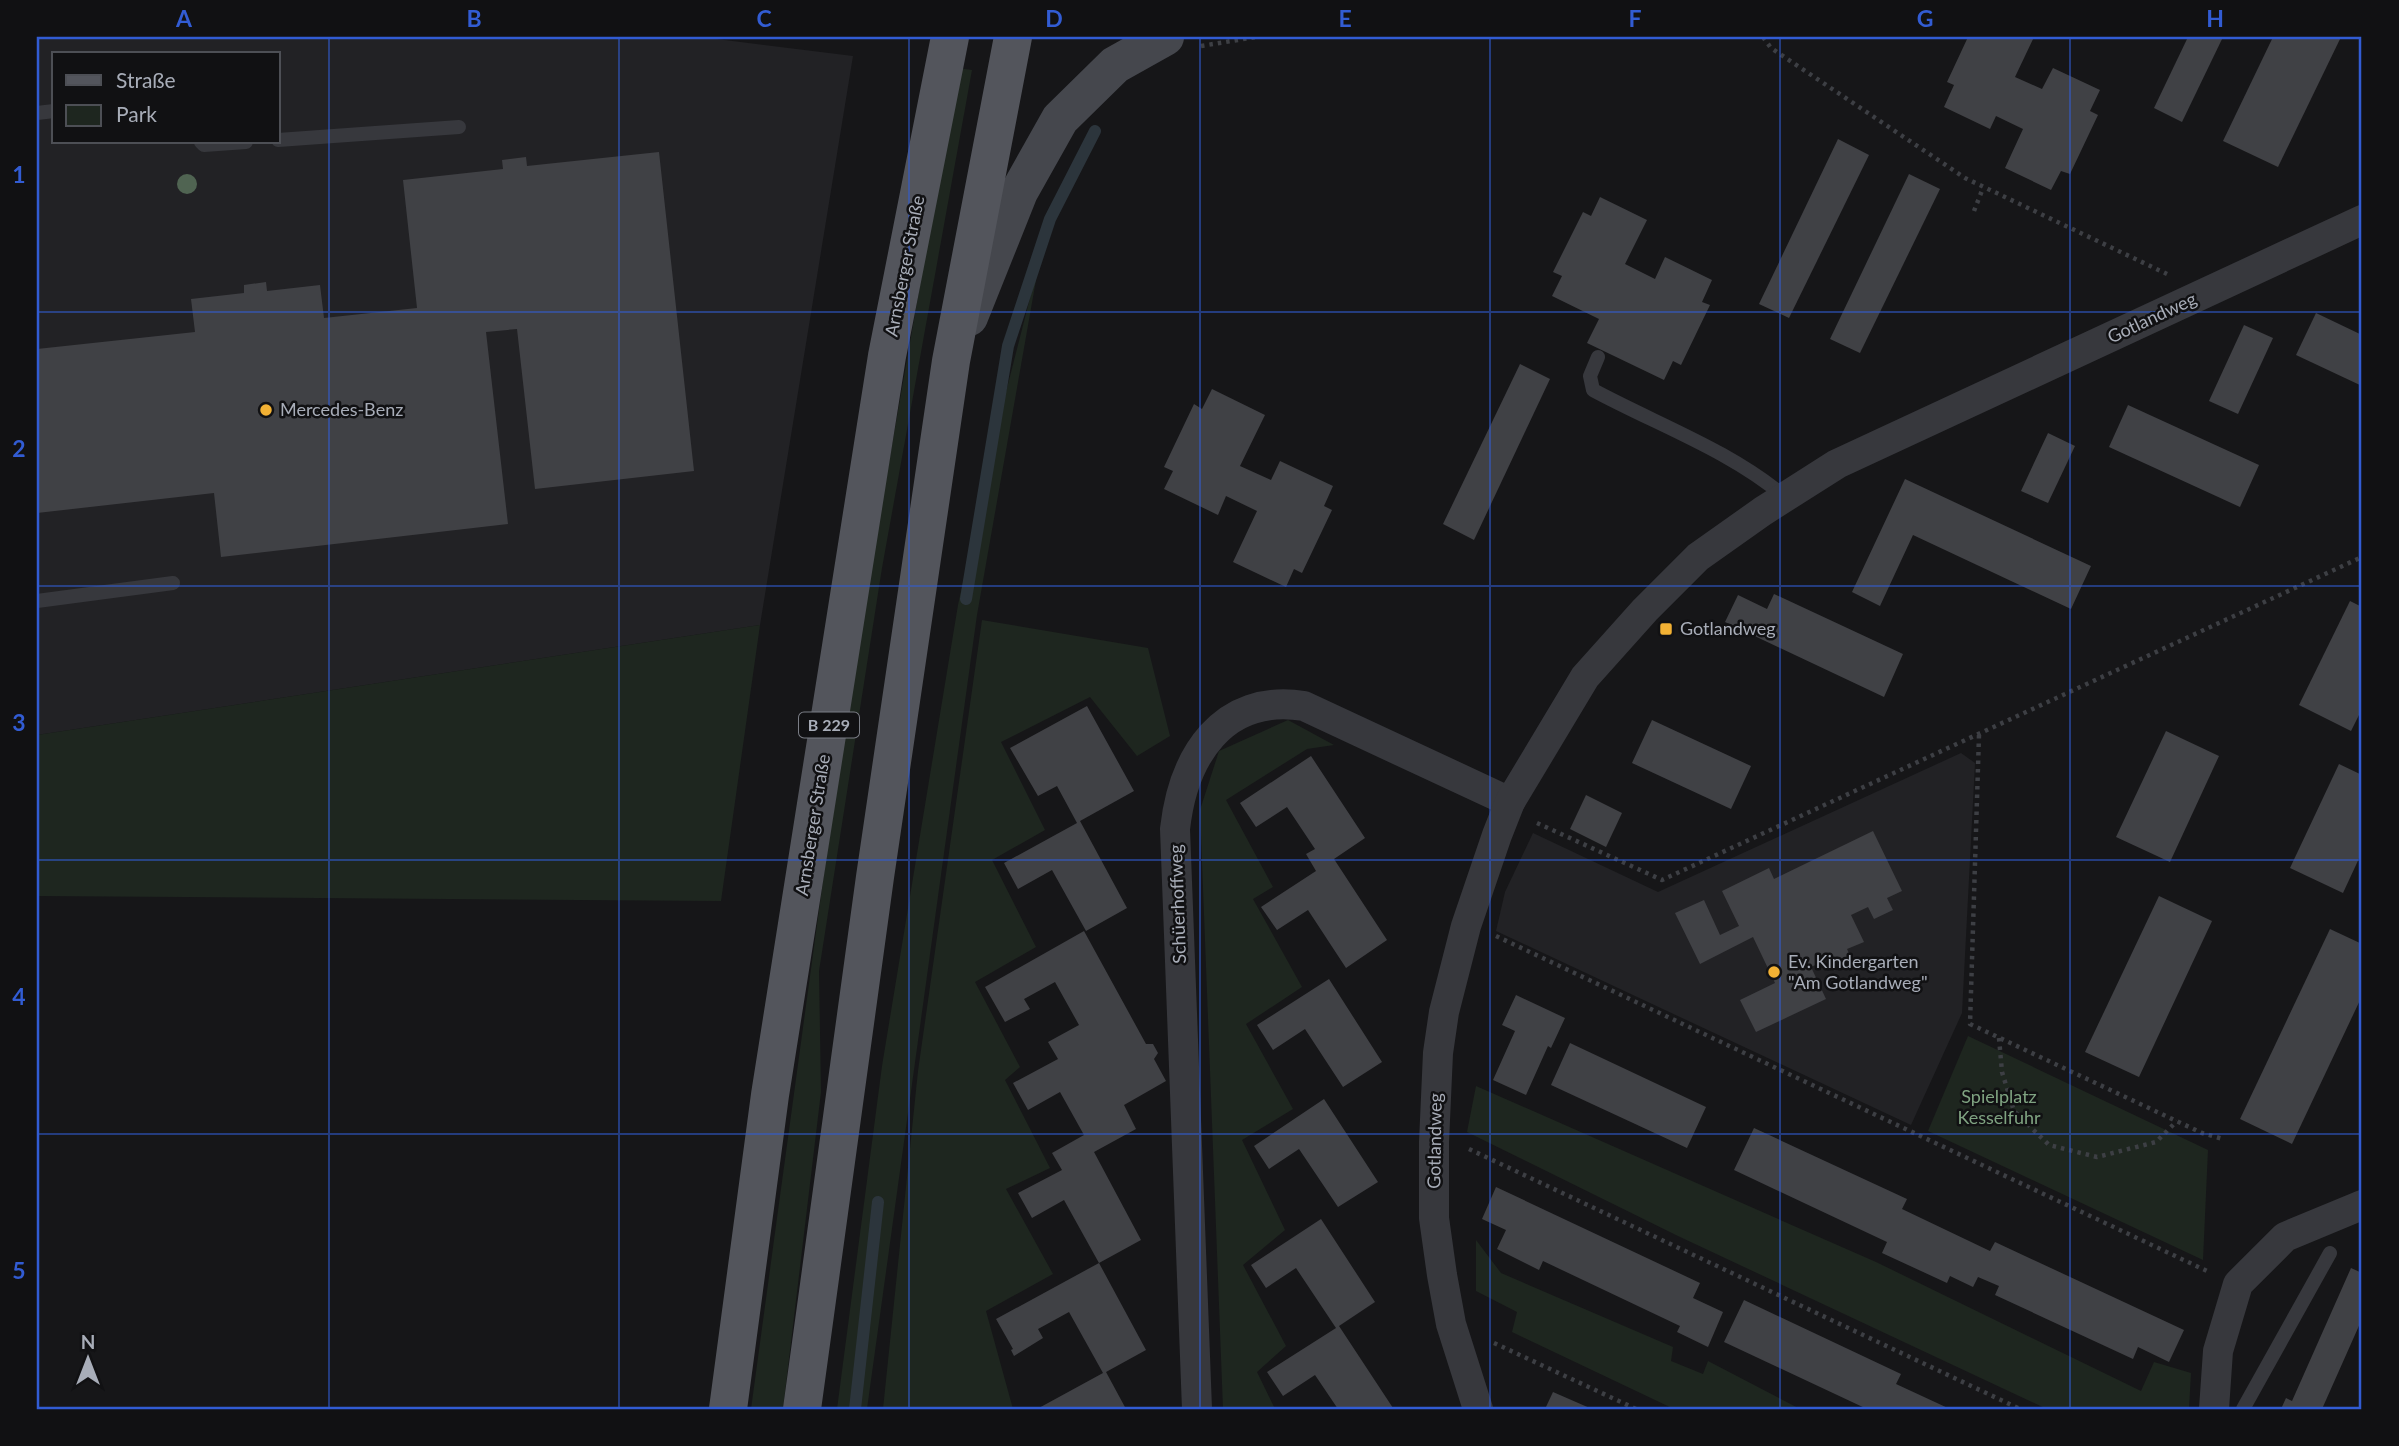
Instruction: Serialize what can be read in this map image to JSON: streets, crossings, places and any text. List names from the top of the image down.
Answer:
{
  "streets": {
    "main road": ["Arnsberger Straße", "B 229"],
    "street": ["Gotlandweg", "Schüerhoffweg"]
  },
  "crossings": [
    ["Gotlandweg", "Schüerhoffweg"]
  ],
  "parks": ["Spielplatz Kesselfuhr"],
  "places": {
    "other": ["Mercedes-Benz", "Ev. Kindergarten \"Am Gotlandweg\""],
    "transit": ["Gotlandweg"]
  },
  "legend": ["Straße", "Park"],
  "north": "top",
  "grid": {
    "columns": [
      "A",
      "B",
      "C",
      "D",
      "E",
      "F",
      "G",
      "H"
    ],
    "rows": [
      "1",
      "2",
      "3",
      "4",
      "5"
    ]
  }
}
